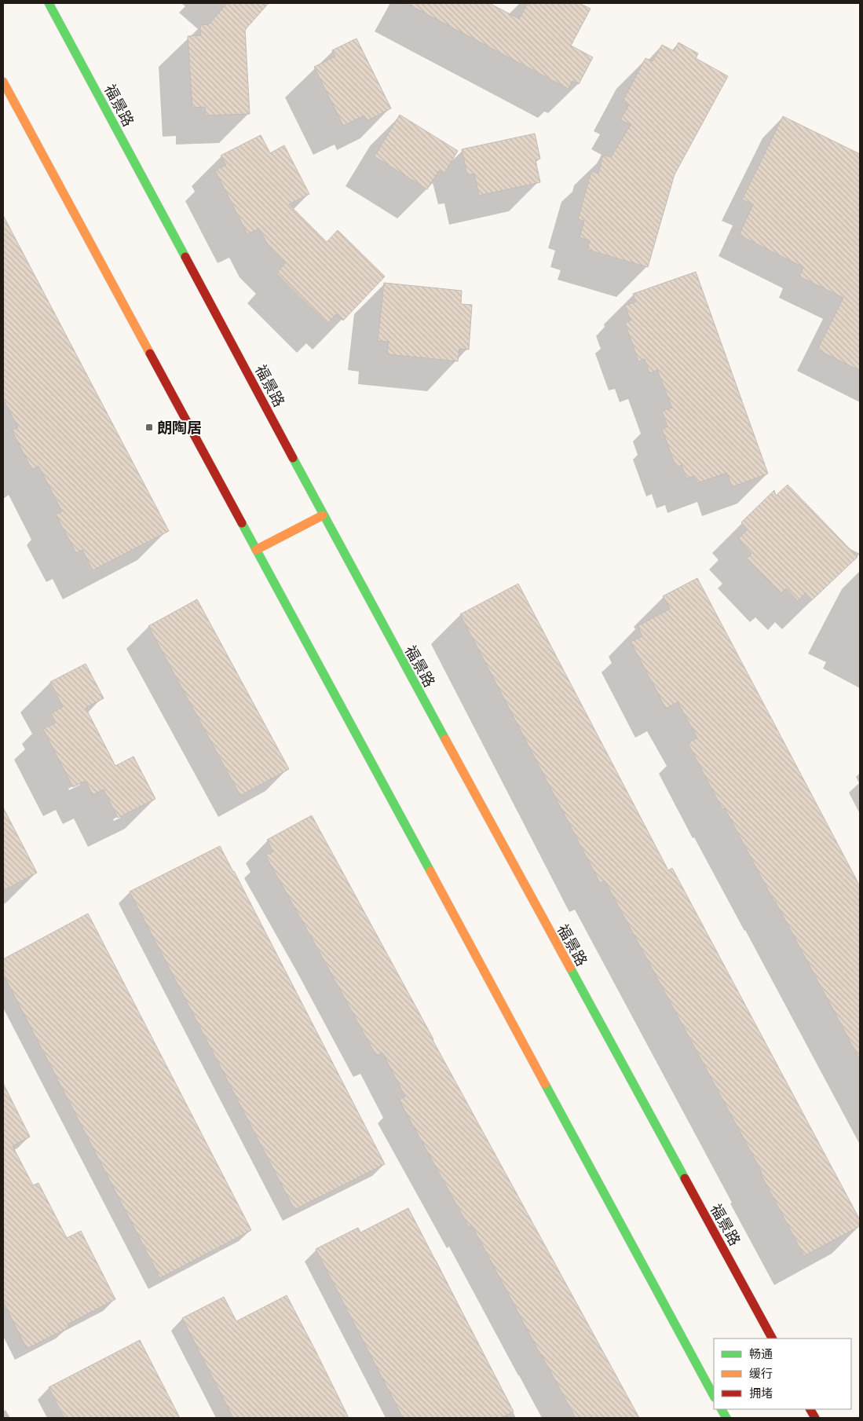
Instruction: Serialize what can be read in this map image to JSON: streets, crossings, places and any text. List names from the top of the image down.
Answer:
{
  "streets": {
    "main road": ["福景路"]
  },
  "places": {
    "transit": ["朗陶居"]
  },
  "legend": ["畅通", "缓行", "拥堵"]
}
